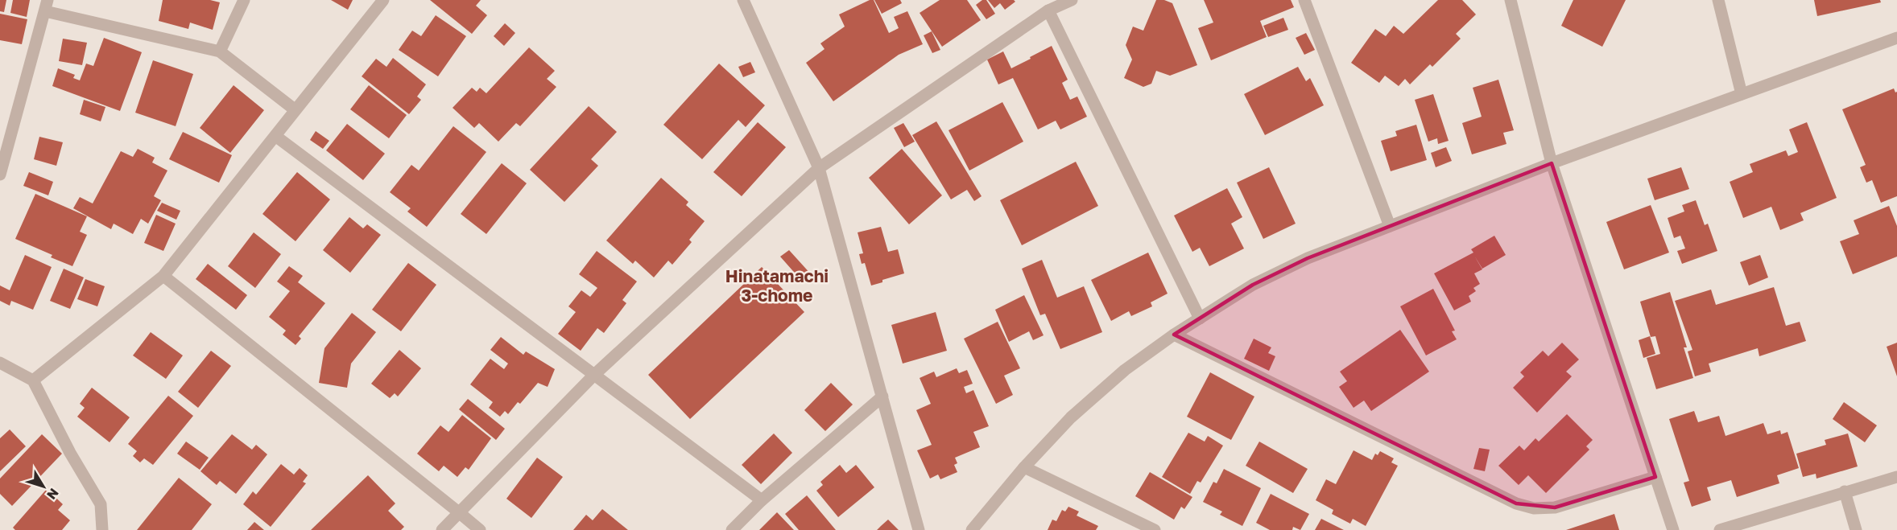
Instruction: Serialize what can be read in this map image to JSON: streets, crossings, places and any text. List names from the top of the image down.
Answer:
{
  "districts": ["Hinatamachi 3-chome"],
  "north": "bottom right"
}
